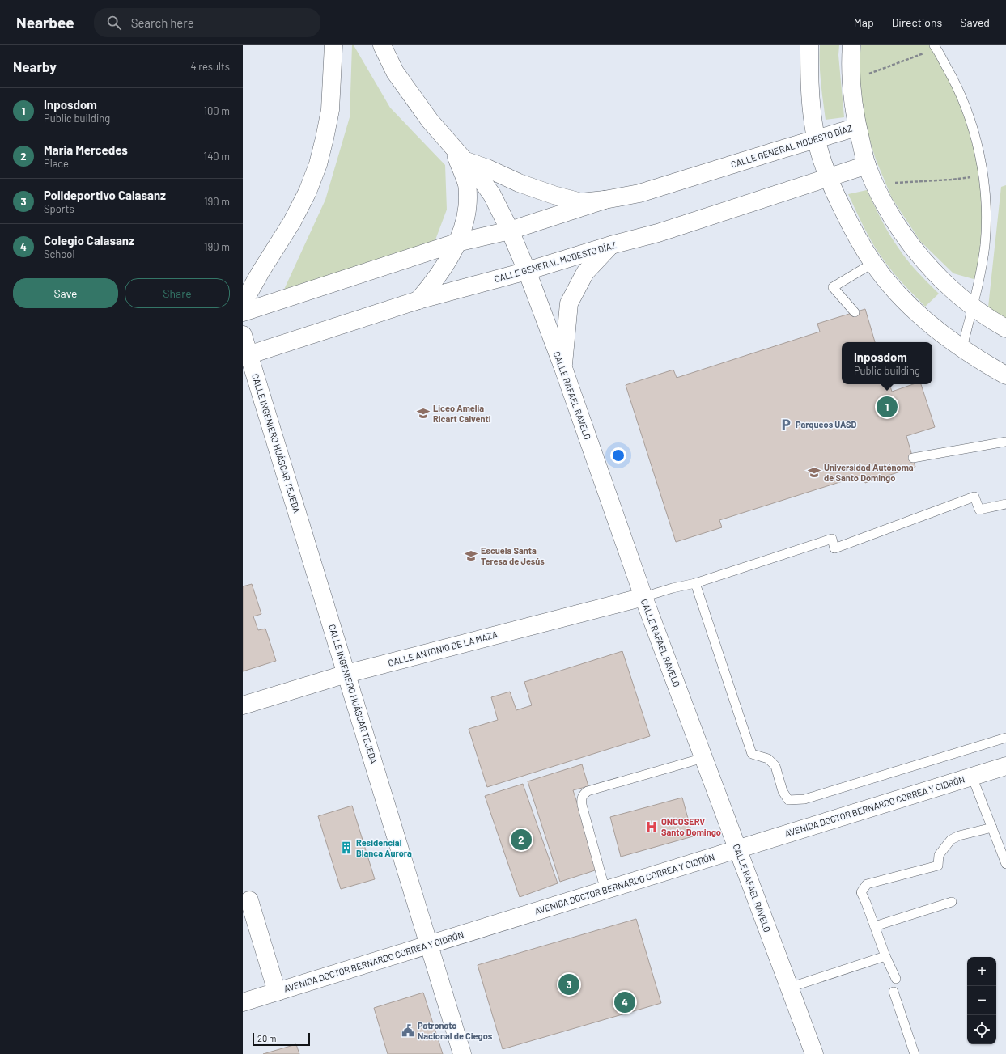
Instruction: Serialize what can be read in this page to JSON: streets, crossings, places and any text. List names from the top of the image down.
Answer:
{
  "streets": {
    "street": [
      "CALLE GENERAL MODESTO DÍAZ",
      "CALLE RAFAEL RAVELO",
      "CALLE INGENIERO HUÁSCAR TEJEDA",
      "CALLE ANTONIO DE LA MAZA",
      "AVENIDA DOCTOR BERNARDO CORREA Y CIDRÓN"
    ]
  },
  "crossings": [
    ["CALLE GENERAL MODESTO DÍAZ", "CALLE RAFAEL RAVELO"],
    ["CALLE GENERAL MODESTO DÍAZ", "CALLE INGENIERO HUÁSCAR TEJEDA"],
    ["CALLE RAFAEL RAVELO", "CALLE ANTONIO DE LA MAZA"],
    ["CALLE RAFAEL RAVELO", "AVENIDA DOCTOR BERNARDO CORREA Y CIDRÓN"],
    ["CALLE INGENIERO HUÁSCAR TEJEDA", "CALLE ANTONIO DE LA MAZA"],
    ["CALLE INGENIERO HUÁSCAR TEJEDA", "AVENIDA DOCTOR BERNARDO CORREA Y CIDRÓN"]
  ],
  "places": {
    "school or university": ["Liceo Amelia Ricart Calventi", "Universidad Autónoma de Santo Domingo", "Escuela Santa Teresa de Jesús"],
    "parking": ["Parqueos UASD"],
    "hospital": ["ONCOSERV Santo Domingo"],
    "building": ["Residencial Blanca Aurora"],
    "public building": ["Patronato Nacional de Ciegos"]
  },
  "scale_bar": "20 m",
  "page": {
    "header": "Nearbee",
    "search": "Search here",
    "nav": ["Map", "Directions", "Saved"],
    "heading": ["Nearby", "4 results"],
    "list": [
      {
        "mark": "1",
        "name": "Inposdom",
        "note": "Public building",
        "value": "100 m"
      },
      {
        "mark": "2",
        "name": "Maria Mercedes",
        "note": "Place",
        "value": "140 m"
      },
      {
        "mark": "3",
        "name": "Polideportivo Calasanz",
        "note": "Sports",
        "value": "190 m"
      },
      {
        "mark": "4",
        "name": "Colegio Calasanz",
        "note": "School",
        "value": "190 m"
      }
    ],
    "buttons": ["Save", "Share"],
    "popup": ["Inposdom", "Public building"],
    "pins": [
      "1",
      "2",
      "3",
      "4"
    ],
    "map_buttons": ["+", "−"],
    "scale": "20 m"
  }
}
